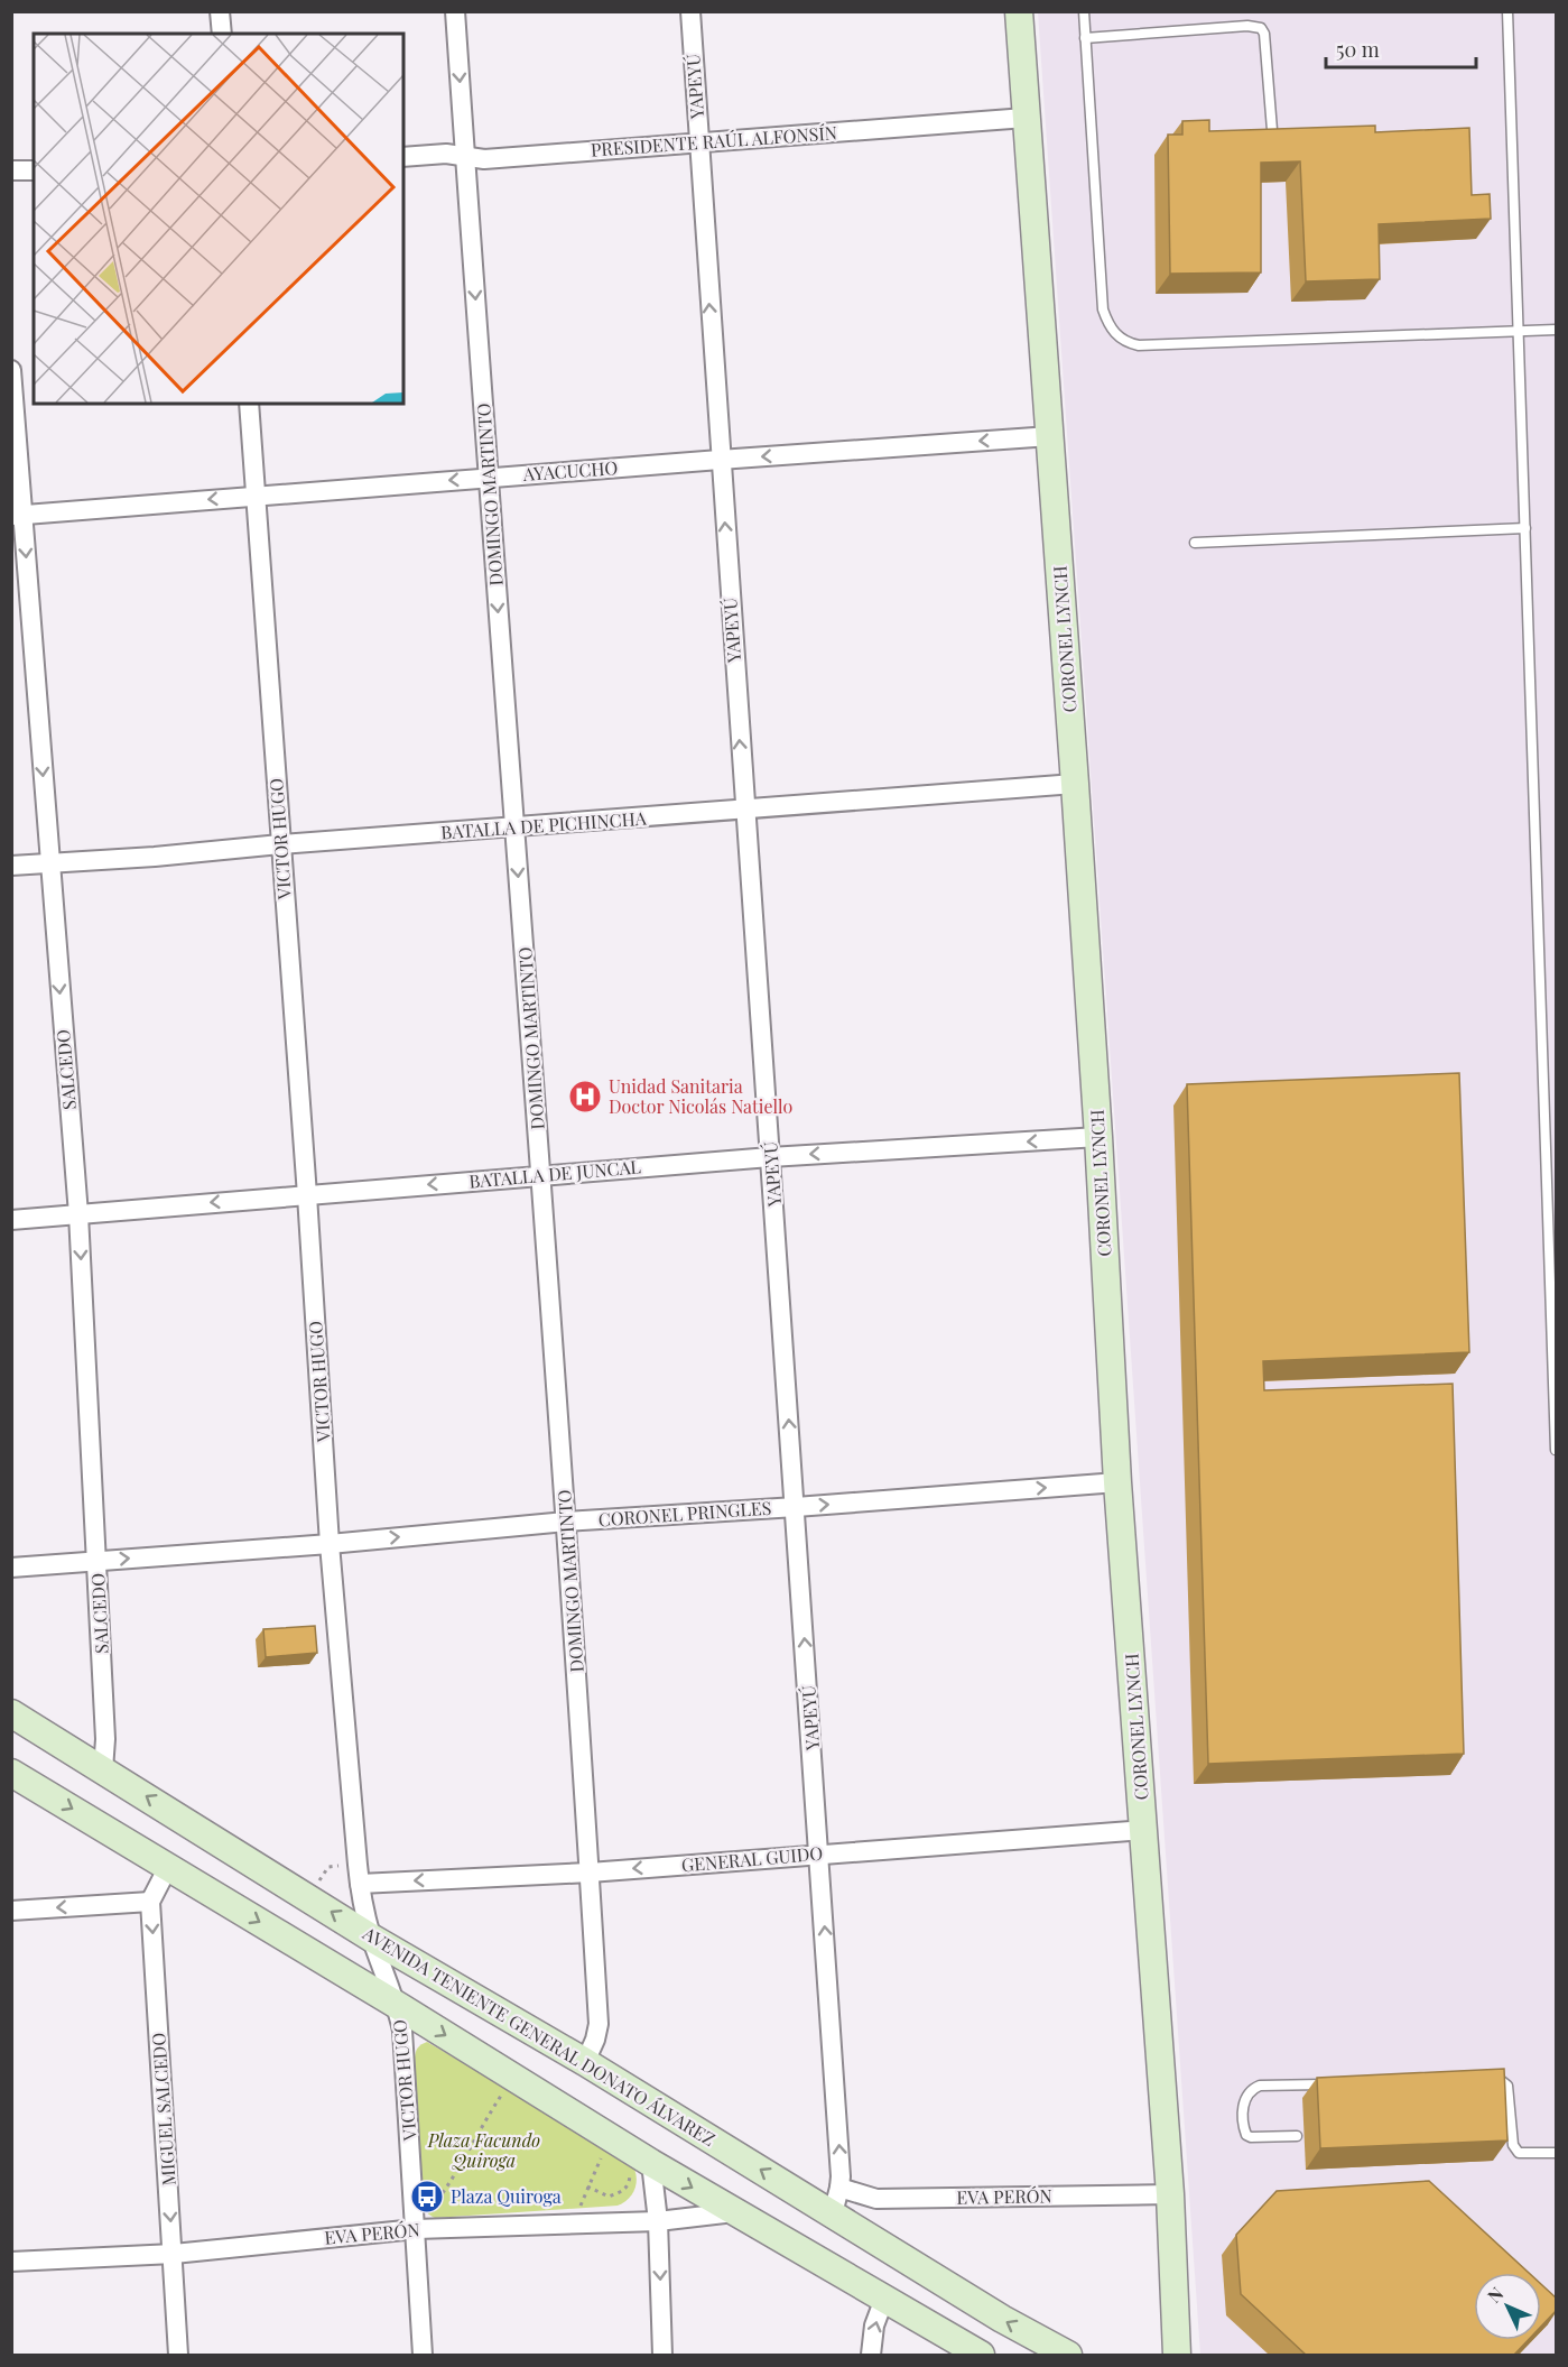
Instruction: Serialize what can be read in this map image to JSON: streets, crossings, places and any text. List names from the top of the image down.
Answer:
{
  "streets": {
    "main road": ["CORONEL LYNCH", "AVENIDA TENIENTE GENERAL DONATO ÁLVAREZ"],
    "street": [
      "YAPEYÚ",
      "PRESIDENTE RAÚL ALFONSÍN",
      "AYACUCHO",
      "DOMINGO MARTINTO",
      "BATALLA DE PICHINCHA",
      "VICTOR HUGO",
      "SALCEDO",
      "BATALLA DE JUNCAL",
      "CORONEL PRINGLES",
      "GENERAL GUIDO",
      "MIGUEL SALCEDO",
      "EVA PERÓN"
    ]
  },
  "crossings": [
    ["YAPEYÚ", "PRESIDENTE RAÚL ALFONSÍN"],
    ["YAPEYÚ", "AYACUCHO"],
    ["YAPEYÚ", "BATALLA DE PICHINCHA"],
    ["YAPEYÚ", "BATALLA DE JUNCAL"],
    ["YAPEYÚ", "CORONEL PRINGLES"],
    ["YAPEYÚ", "GENERAL GUIDO"],
    ["YAPEYÚ", "AVENIDA TENIENTE GENERAL DONATO ÁLVAREZ"],
    ["YAPEYÚ", "EVA PERÓN"],
    ["PRESIDENTE RAÚL ALFONSÍN", "DOMINGO MARTINTO"],
    ["PRESIDENTE RAÚL ALFONSÍN", "CORONEL LYNCH"],
    ["AYACUCHO", "DOMINGO MARTINTO"],
    ["AYACUCHO", "CORONEL LYNCH"],
    ["AYACUCHO", "VICTOR HUGO"],
    ["AYACUCHO", "SALCEDO"],
    ["DOMINGO MARTINTO", "BATALLA DE PICHINCHA"],
    ["DOMINGO MARTINTO", "BATALLA DE JUNCAL"],
    ["DOMINGO MARTINTO", "CORONEL PRINGLES"],
    ["DOMINGO MARTINTO", "GENERAL GUIDO"],
    ["DOMINGO MARTINTO", "AVENIDA TENIENTE GENERAL DONATO ÁLVAREZ"],
    ["CORONEL LYNCH", "BATALLA DE PICHINCHA"],
    ["CORONEL LYNCH", "BATALLA DE JUNCAL"],
    ["CORONEL LYNCH", "CORONEL PRINGLES"],
    ["CORONEL LYNCH", "GENERAL GUIDO"],
    ["CORONEL LYNCH", "EVA PERÓN"],
    ["BATALLA DE PICHINCHA", "VICTOR HUGO"],
    ["BATALLA DE PICHINCHA", "SALCEDO"],
    ["VICTOR HUGO", "BATALLA DE JUNCAL"],
    ["VICTOR HUGO", "CORONEL PRINGLES"],
    ["VICTOR HUGO", "GENERAL GUIDO"],
    ["VICTOR HUGO", "AVENIDA TENIENTE GENERAL DONATO ÁLVAREZ"],
    ["VICTOR HUGO", "EVA PERÓN"],
    ["SALCEDO", "BATALLA DE JUNCAL"],
    ["SALCEDO", "CORONEL PRINGLES"],
    ["SALCEDO", "AVENIDA TENIENTE GENERAL DONATO ÁLVAREZ"],
    ["MIGUEL SALCEDO", "EVA PERÓN"]
  ],
  "one_way": [
    "YAPEYÚ",
    "AYACUCHO",
    "DOMINGO MARTINTO",
    "SALCEDO",
    "BATALLA DE JUNCAL",
    "CORONEL PRINGLES",
    "GENERAL GUIDO",
    "MIGUEL SALCEDO"
  ],
  "parks": ["Plaza Facundo Quiroga"],
  "places": {
    "hospital": ["Unidad Sanitaria Doctor Nicolás Natiello"],
    "bus stop": ["Plaza Quiroga"]
  },
  "scale_bar": "50 m",
  "north": "top left"
}
